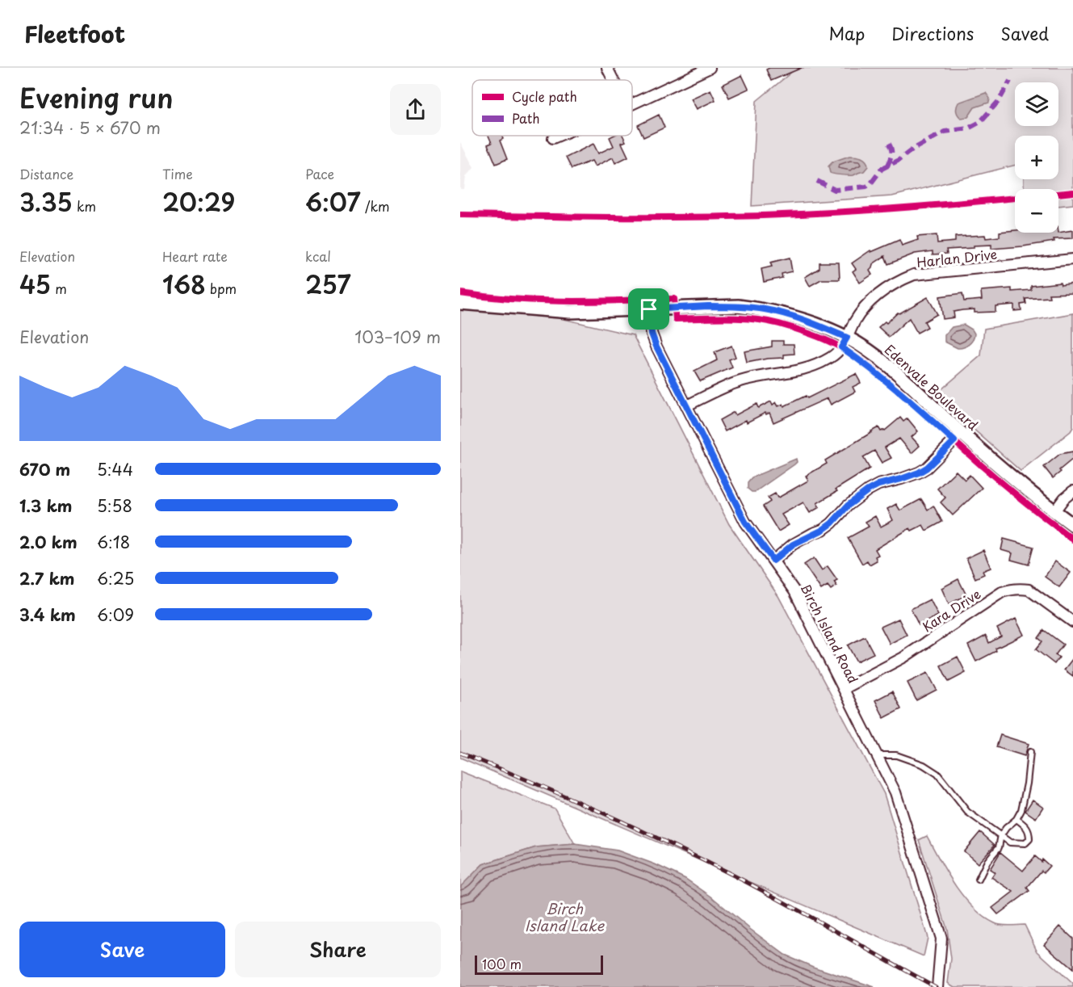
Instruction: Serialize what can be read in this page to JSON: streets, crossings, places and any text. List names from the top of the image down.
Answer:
{
  "streets": {
    "street": [
      "Harlan Drive",
      "Edenvale Boulevard",
      "Kara Drive",
      "Birch Island Road"
    ]
  },
  "crossings": [
    ["Harlan Drive", "Edenvale Boulevard"],
    ["Harlan Drive", "Birch Island Road"],
    ["Edenvale Boulevard", "Birch Island Road"],
    ["Kara Drive", "Birch Island Road"]
  ],
  "water": ["Birch Island Lake"],
  "legend": ["Cycle path", "Path"],
  "scale_bar": "100 m",
  "page": {
    "header": "Fleetfoot",
    "nav": ["Map", "Directions", "Saved"],
    "heading": ["Evening run", "21:34 · 5 × 670 m"],
    "map_buttons": ["+", "−"],
    "stats": [
      ["Distance", "3.35 km"],
      ["Time", "20:29"],
      ["Pace", "6:07 /km"],
      ["Elevation", "45 m"],
      ["Heart rate", "168 bpm"],
      ["kcal", "257"]
    ],
    "chart": ["Elevation", "103–109 m"],
    "list": [
      {
        "name": "670 m",
        "note": "5:44"
      },
      {
        "name": "1.3 km",
        "note": "5:58"
      },
      {
        "name": "2.0 km",
        "note": "6:18"
      },
      {
        "name": "2.7 km",
        "note": "6:25"
      },
      {
        "name": "3.4 km",
        "note": "6:09"
      }
    ],
    "buttons": ["Save", "Share"],
    "scale": "100 m"
  }
}
